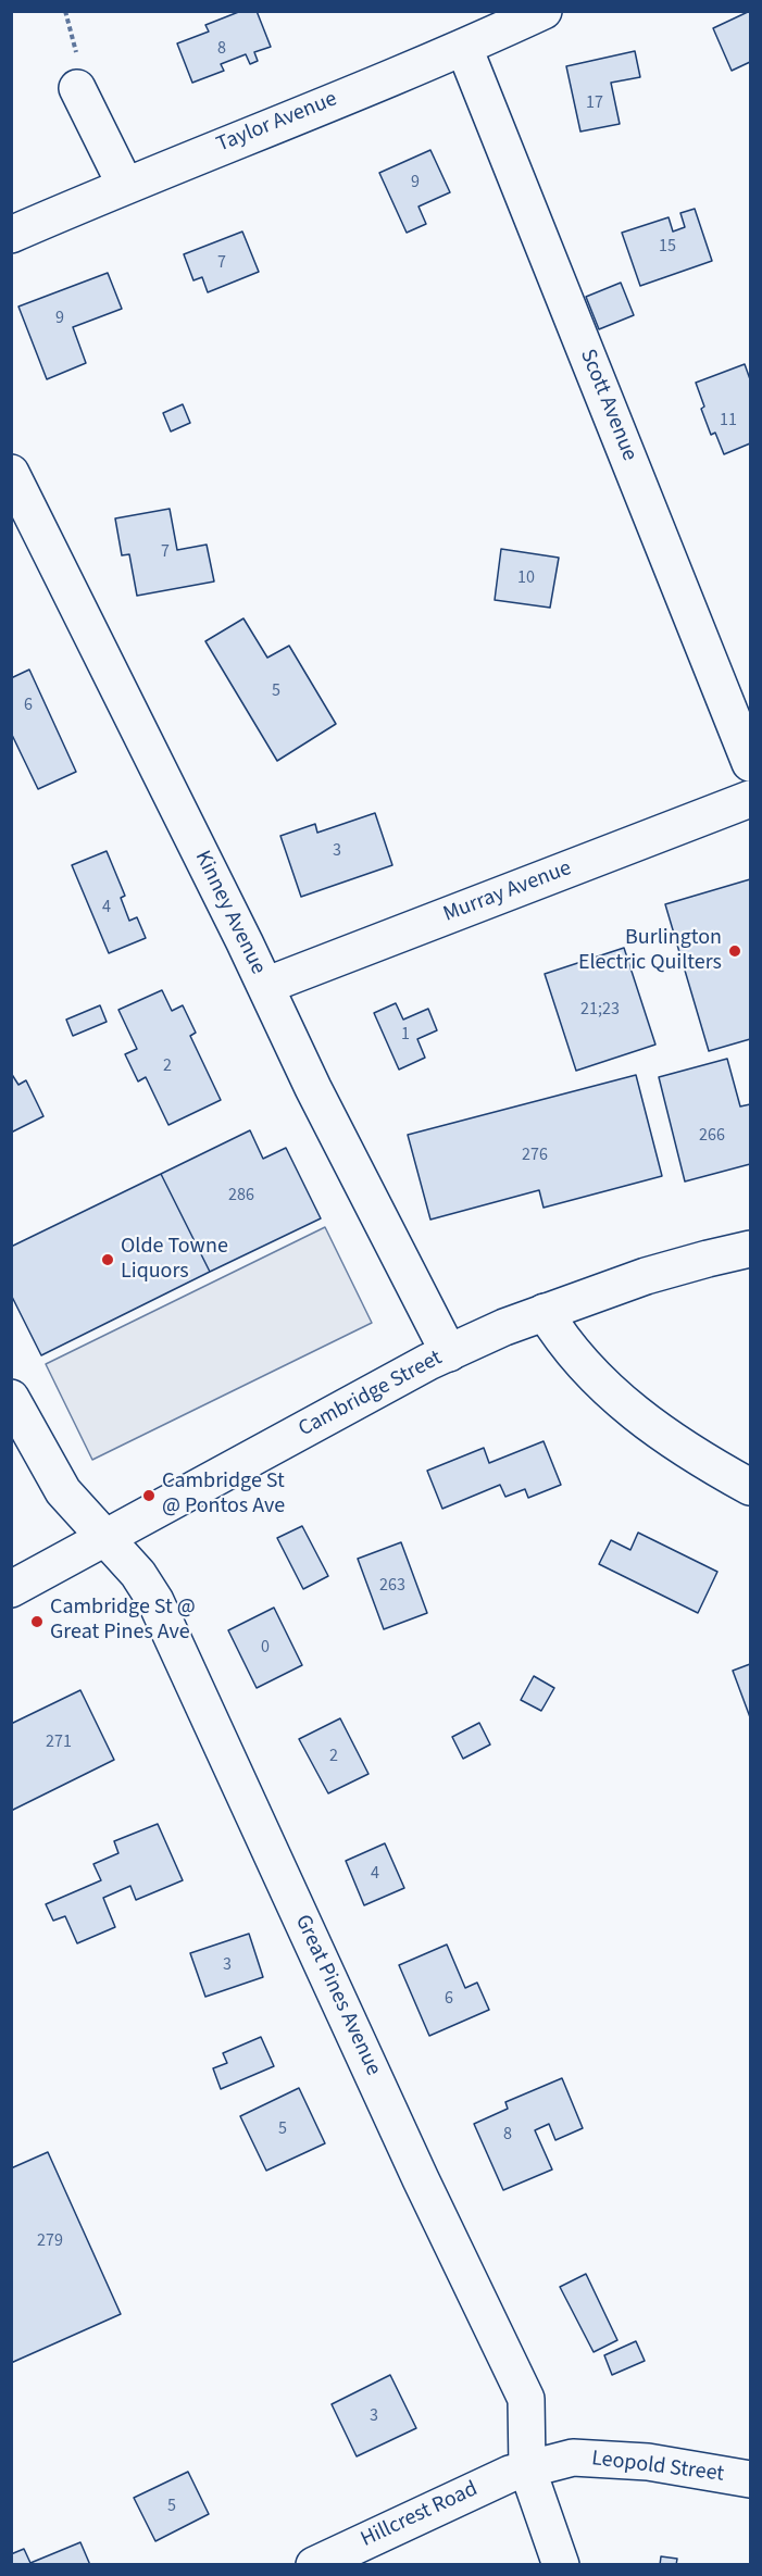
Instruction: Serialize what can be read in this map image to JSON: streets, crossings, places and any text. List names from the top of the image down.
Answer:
{
  "streets": {
    "street": [
      "Taylor Avenue",
      "Scott Avenue",
      "Murray Avenue",
      "Kinney Avenue",
      "Cambridge Street",
      "Great Pines Avenue",
      "Leopold Street",
      "Hillcrest Road"
    ]
  },
  "crossings": [
    ["Taylor Avenue", "Scott Avenue"],
    ["Murray Avenue", "Kinney Avenue"],
    ["Kinney Avenue", "Cambridge Street"],
    ["Cambridge Street", "Great Pines Avenue"],
    ["Great Pines Avenue", "Leopold Street"],
    ["Great Pines Avenue", "Hillcrest Road"],
    ["Leopold Street", "Hillcrest Road"]
  ],
  "places": [
    "Burlington Electric Quilters",
    "Olde Towne Liquors",
    "Cambridge St @ Pontos Ave",
    "Cambridge St @ Great Pines Ave"
  ],
  "house_numbers": [
    "8",
    "17",
    "9",
    "15",
    "7",
    "9",
    "11",
    "7",
    "10",
    "5",
    "6",
    "3",
    "4",
    "21;23",
    "1",
    "2",
    "266",
    "276",
    "286",
    "263",
    "0",
    "271",
    "2",
    "4",
    "3",
    "6",
    "5",
    "8",
    "279",
    "3",
    "5"
  ]
}
